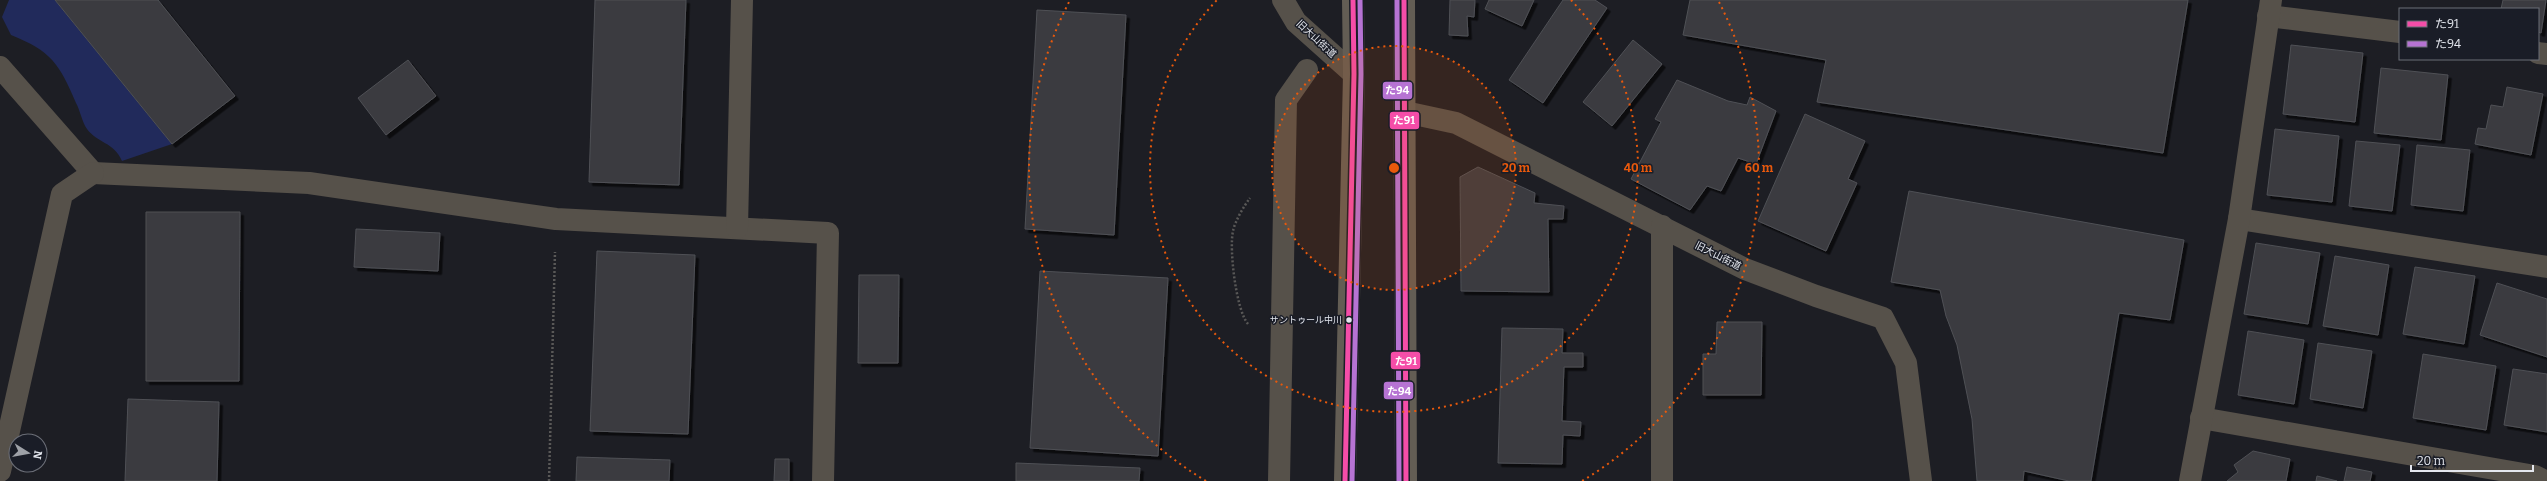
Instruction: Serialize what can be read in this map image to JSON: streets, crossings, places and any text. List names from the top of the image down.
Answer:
{
  "streets": {
    "street": ["旧大山街道"]
  },
  "places": ["サントゥール中川"],
  "lines": ["transit line た91", "transit line た94"],
  "legend": ["た91", "た94"],
  "scale_bar": "20 m",
  "north": "right",
  "rings": ["20 m", "40 m", "60 m"]
}
